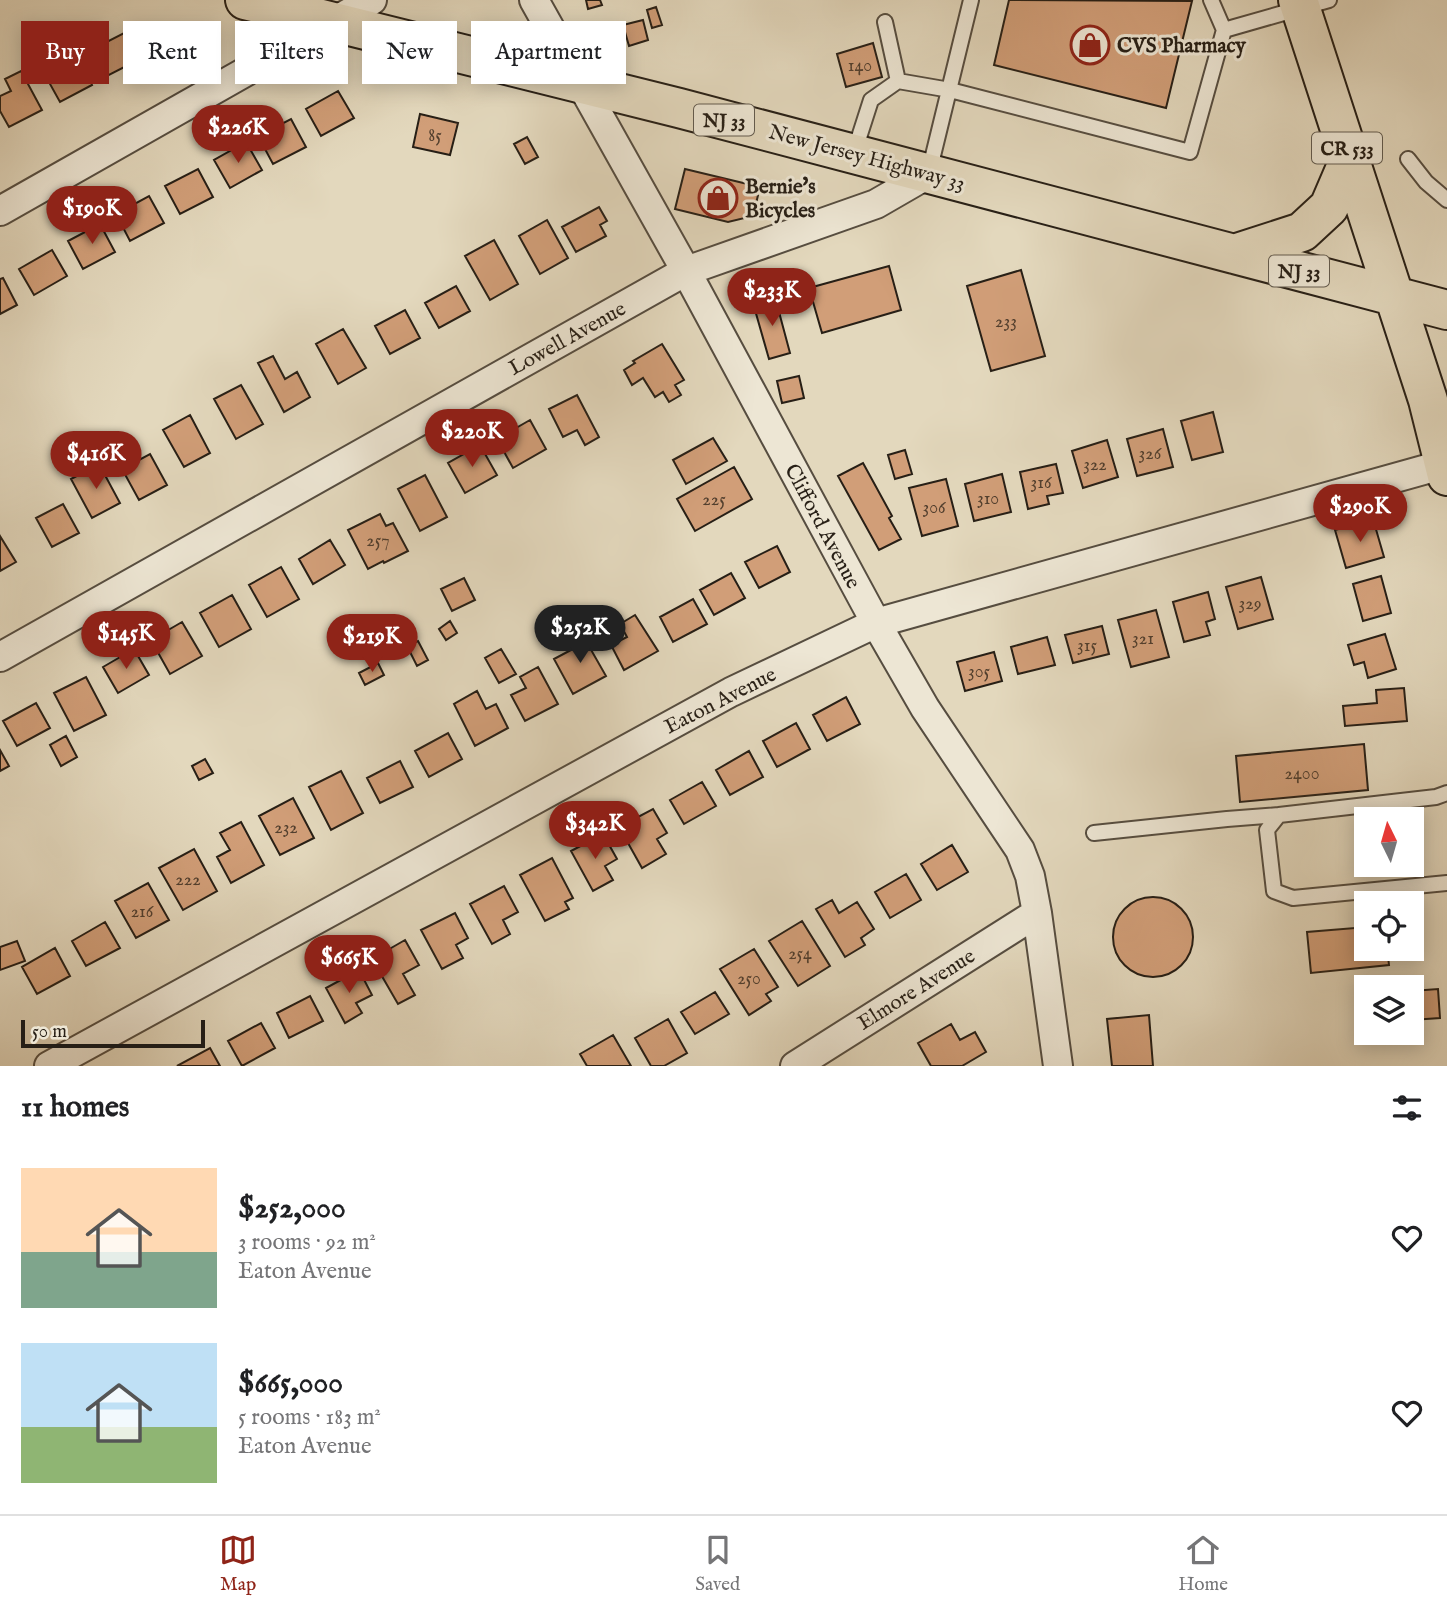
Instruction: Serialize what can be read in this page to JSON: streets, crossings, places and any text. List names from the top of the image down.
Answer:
{
  "streets": {
    "main road": ["NJ 33", "CR 533", "New Jersey Highway 33"],
    "street": [
      "Lowell Avenue",
      "Clifford Avenue",
      "Eaton Avenue",
      "Elmore Avenue"
    ]
  },
  "crossings": [
    ["CR 533", "New Jersey Highway 33"],
    ["CR 533", "Eaton Avenue"],
    ["New Jersey Highway 33", "Lowell Avenue"],
    ["Lowell Avenue", "Clifford Avenue"],
    ["Clifford Avenue", "Eaton Avenue"],
    ["Clifford Avenue", "Elmore Avenue"]
  ],
  "places": {
    "shop": ["CVS Pharmacy", "Bernie's Bicycles"]
  },
  "house_numbers": [
    "140",
    "85",
    "233",
    "326",
    "322",
    "316",
    "310",
    "225",
    "306",
    "257",
    "329",
    "321",
    "315",
    "305",
    "2400",
    "232",
    "222",
    "216",
    "254",
    "250"
  ],
  "scale_bar": "50 m",
  "north": "top",
  "page": {
    "chip": [
      "Buy",
      "Rent",
      "Filters",
      "New",
      "Apartment"
    ],
    "price": [
      "$226K",
      "$190K",
      "$233K",
      "$220K",
      "$416K",
      "$290K",
      "$252K",
      "$145K",
      "$219K",
      "$342K",
      "$665K"
    ],
    "scale": "50 m",
    "heading": "11 homes",
    "list": [
      {
        "name": "$252,000",
        "note": "3 rooms · 92 m² · Eaton Avenue"
      },
      {
        "name": "$665,000",
        "note": "5 rooms · 183 m² · Eaton Avenue"
      }
    ],
    "tabs": ["Map", "Saved", "Home"]
  }
}
